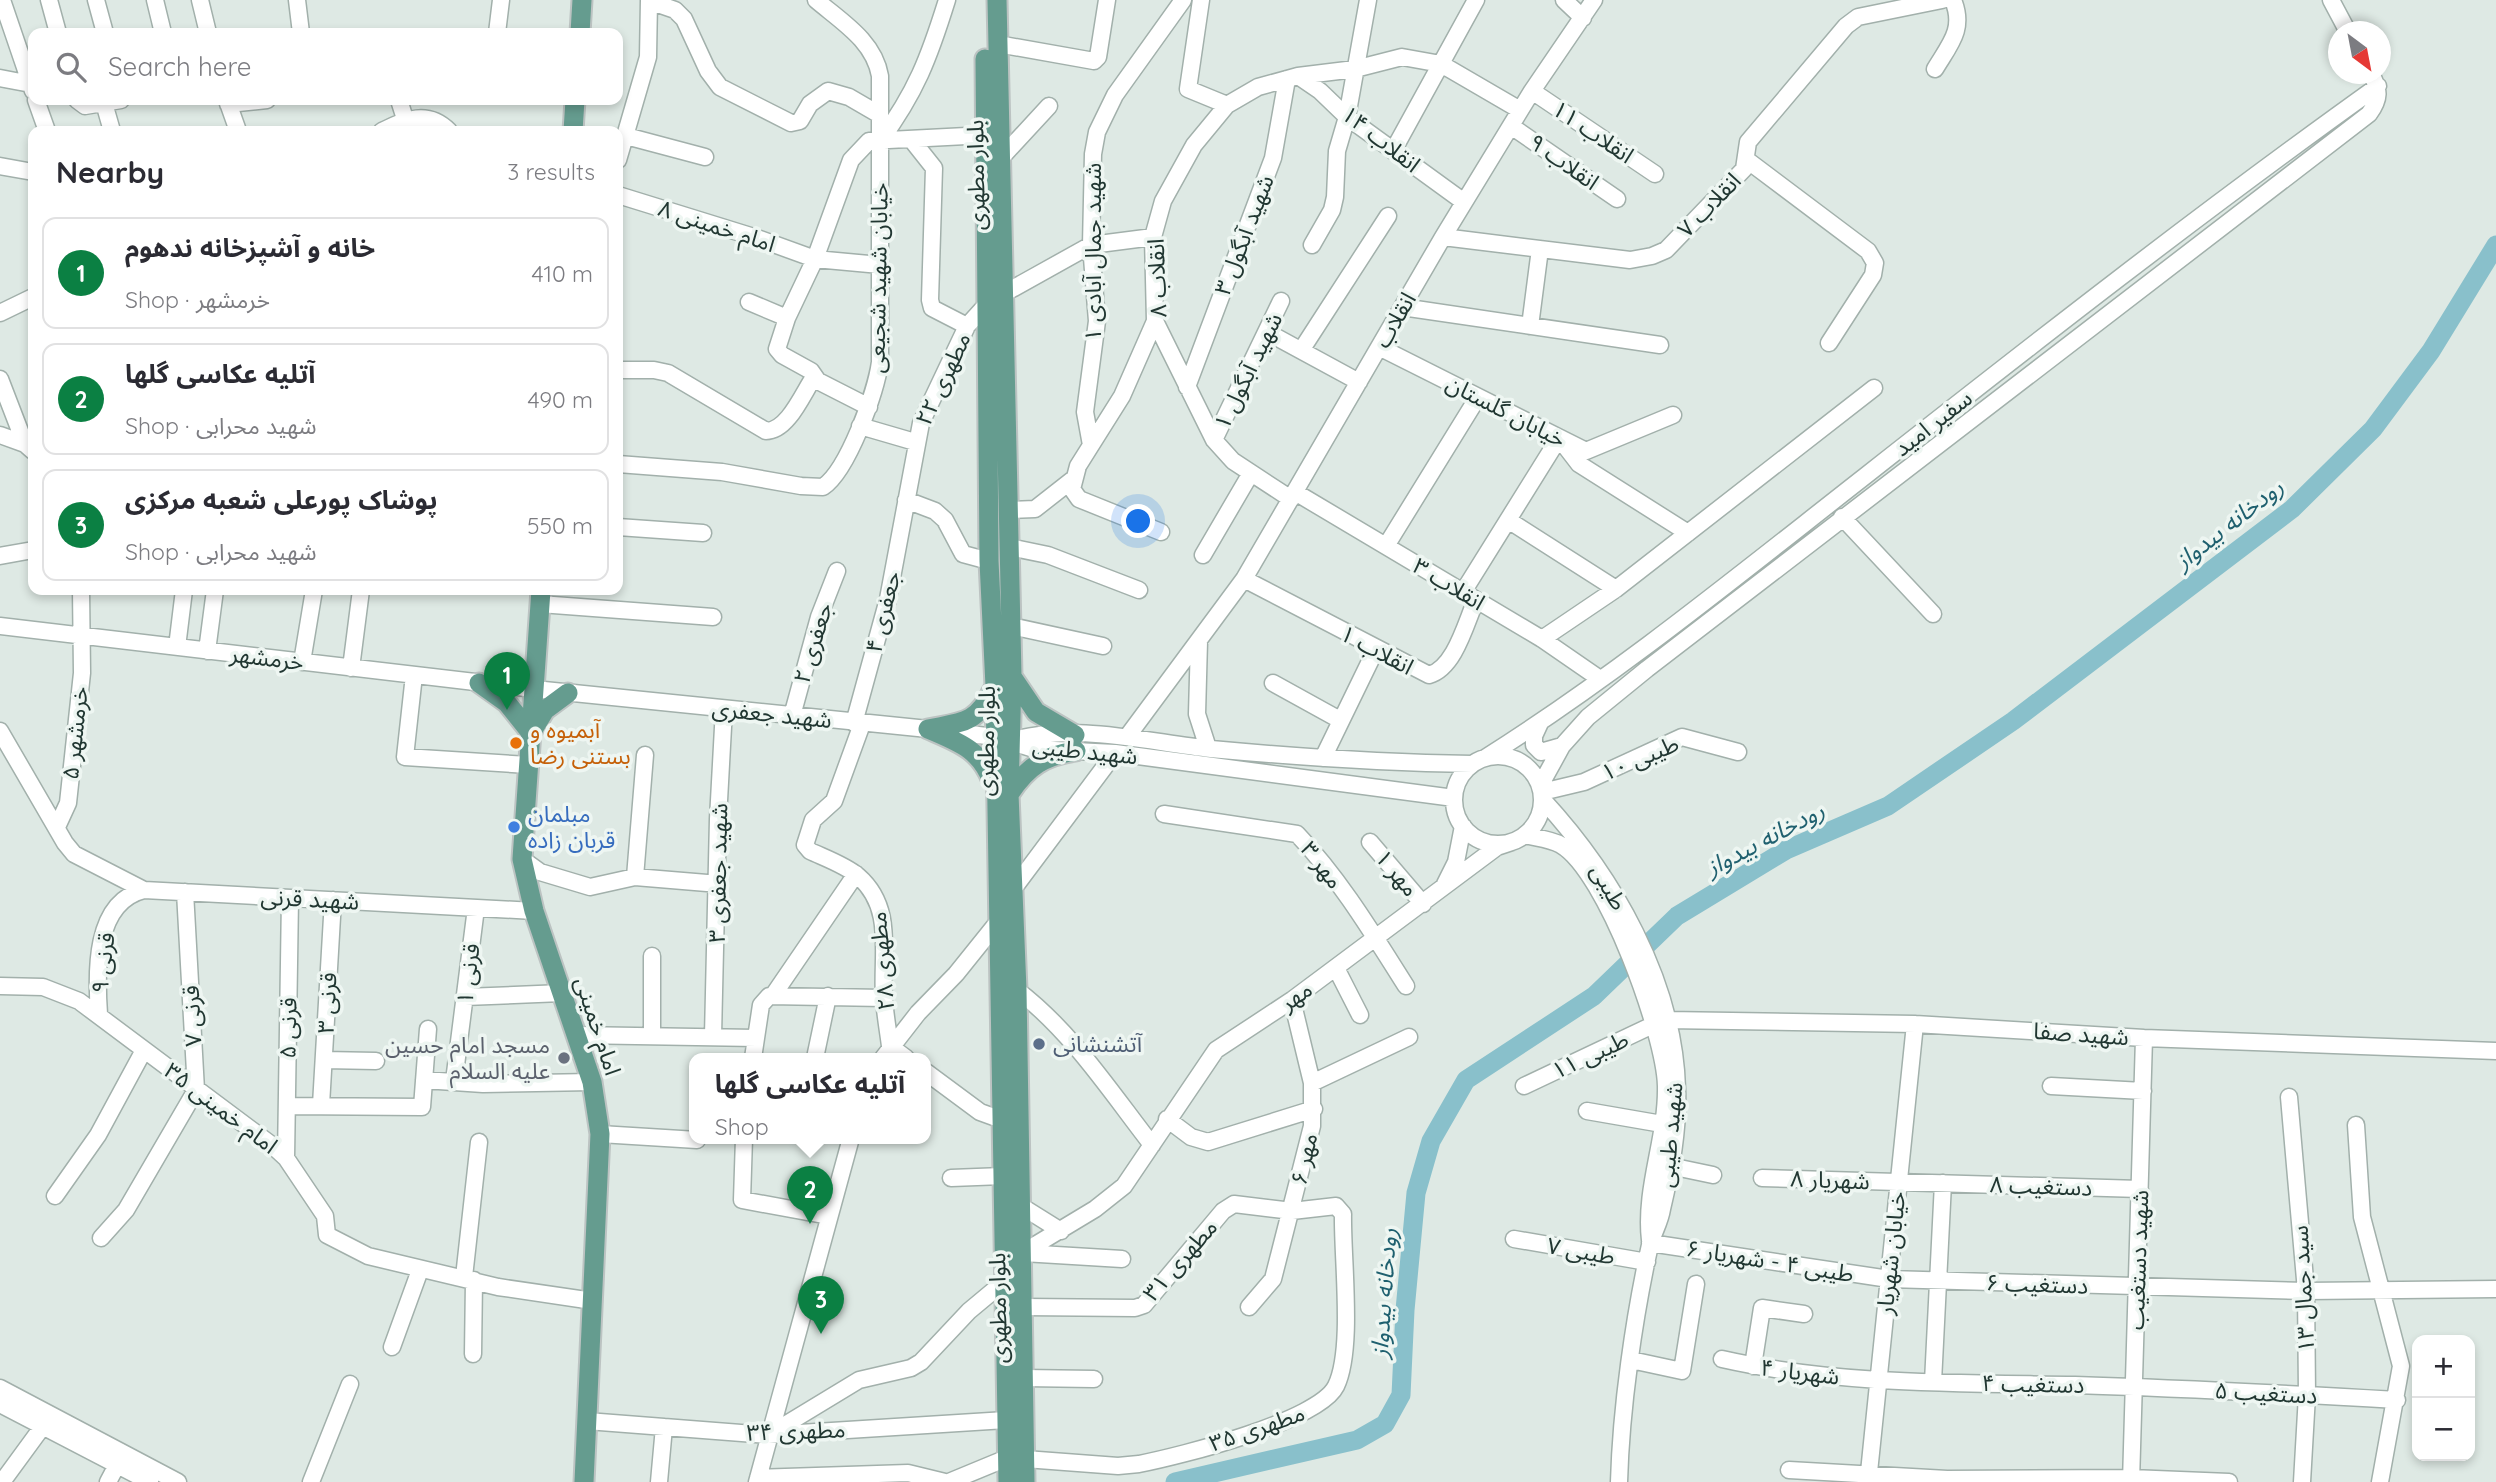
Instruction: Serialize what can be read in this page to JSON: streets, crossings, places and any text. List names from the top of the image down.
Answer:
{
  "streets": {
    "main road": ["بلوار مطهری", "امام خمینی"],
    "street": [
      "انقلاب ۱۱",
      "انقلاب ۱۴",
      "انقلاب ۹",
      "انقلاب ۷",
      "امام خمینی ۸",
      "شهید آبگول ۳",
      "شهید جمال آبادی ۱",
      "خیابان شهید شجیعی",
      "انقلاب ۸",
      "انقلاب",
      "شهید آبگول ۱",
      "مطهری ۲۲",
      "خیابان گلستان",
      "سفیر امید",
      "انقلاب ۳",
      "جعفری ۴",
      "جعفری ۲",
      "انقلاب ۱",
      "خرمشهر",
      "شهید جعفری",
      "خرمشهر ۵",
      "شهید طیبی",
      "طیبی ۱۰",
      "مهر ۳",
      "شهید جعفری ۳",
      "مهر ۱",
      "طیبی",
      "شهید قرنی",
      "مطهری ۲۸",
      "قرنی ۹",
      "قرنی ۱",
      "مهر",
      "قرنی ۳",
      "قرنی ۷",
      "قرنی ۵",
      "شهید صفا",
      "طیبی ۱۱",
      "امام خمینی ۳۵",
      "مهر ۶",
      "شهریار ۸",
      "دستغیب ۸",
      "طیبی ۷",
      "خیابان شهریار",
      "مطهری ۳۱",
      "شهید دستغیب",
      "طیبی ۴ - شهریار ۶",
      "دستغیب ۶",
      "سید جمال ۱۳",
      "شهریار ۴",
      "دستغیب ۴",
      "دستغیب ۵",
      "مطهری ۳۵",
      "مطهری ۳۴"
    ]
  },
  "crossings": [
    ["انقلاب ۱۱", "انقلاب"],
    ["انقلاب ۱۴", "شهید آبگول ۳"],
    ["انقلاب ۱۴", "انقلاب ۸"],
    ["انقلاب ۱۴", "انقلاب"],
    ["انقلاب ۹", "انقلاب"],
    ["بلوار مطهری", "مطهری ۲۲"],
    ["بلوار مطهری", "شهید جعفری"],
    ["بلوار مطهری", "شهید طیبی"],
    ["بلوار مطهری", "مهر"],
    ["بلوار مطهری", "مطهری ۳۱"],
    ["بلوار مطهری", "مطهری ۳۵"],
    ["بلوار مطهری", "مطهری ۳۴"],
    ["انقلاب ۷", "انقلاب"],
    ["امام خمینی ۸", "خیابان شهید شجیعی"],
    ["شهید آبگول ۳", "انقلاب ۸"],
    ["انقلاب ۸", "انقلاب"],
    ["انقلاب ۸", "شهید آبگول ۱"],
    ["انقلاب ۸", "انقلاب ۳"],
    ["انقلاب", "خیابان گلستان"],
    ["انقلاب", "انقلاب ۳"],
    ["انقلاب", "انقلاب ۱"],
    ["انقلاب", "شهید طیبی"],
    ["مطهری ۲۲", "جعفری ۴"],
    ["سفیر امید", "انقلاب ۳"],
    ["سفیر امید", "شهید طیبی"],
    ["سفیر امید", "طیبی ۱۰"],
    ["سفیر امید", "طیبی"],
    ["سفیر امید", "مهر"],
    ["انقلاب ۳", "انقلاب ۱"],
    ["جعفری ۴", "شهید جعفری"],
    ["جعفری ۴", "مطهری ۲۸"],
    ["جعفری ۲", "شهید جعفری"],
    ["خرمشهر", "شهید جعفری"],
    ["خرمشهر", "خرمشهر ۵"],
    ["خرمشهر", "امام خمینی"],
    ["شهید جعفری", "شهید طیبی"],
    ["شهید جعفری", "شهید جعفری ۳"],
    ["شهید جعفری", "امام خمینی"],
    ["شهید طیبی", "طیبی ۱۰"],
    ["شهید طیبی", "طیبی"],
    ["شهید طیبی", "مهر"],
    ["شهید طیبی", "شهید صفا"],
    ["شهید طیبی", "طیبی ۱۱"],
    ["شهید طیبی", "طیبی ۷"],
    ["شهید طیبی", "طیبی ۴ - شهریار ۶"],
    ["طیبی ۱۰", "طیبی"],
    ["طیبی ۱۰", "مهر"],
    ["مهر ۳", "مهر"],
    ["مهر ۱", "مهر"],
    ["طیبی", "مهر"],
    ["شهید قرنی", "قرنی ۹"],
    ["شهید قرنی", "قرنی ۱"],
    ["شهید قرنی", "قرنی ۳"],
    ["شهید قرنی", "قرنی ۷"],
    ["شهید قرنی", "امام خمینی"],
    ["شهید قرنی", "قرنی ۵"],
    ["قرنی ۹", "امام خمینی ۳۵"],
    ["مهر", "مهر ۶"],
    ["قرنی ۷", "امام خمینی ۳۵"],
    ["امام خمینی", "امام خمینی ۳۵"],
    ["امام خمینی", "مطهری ۳۴"],
    ["قرنی ۵", "امام خمینی ۳۵"],
    ["شهید صفا", "طیبی ۱۱"],
    ["شهید صفا", "خیابان شهریار"],
    ["شهید صفا", "شهید دستغیب"],
    ["مهر ۶", "مطهری ۳۱"],
    ["مهر ۶", "مطهری ۳۵"],
    ["شهریار ۸", "دستغیب ۸"],
    ["شهریار ۸", "خیابان شهریار"],
    ["دستغیب ۸", "شهید دستغیب"],
    ["خیابان شهریار", "طیبی ۴ - شهریار ۶"],
    ["خیابان شهریار", "شهریار ۴"],
    ["مطهری ۳۱", "مطهری ۳۵"],
    ["شهید دستغیب", "دستغیب ۶"],
    ["شهید دستغیب", "دستغیب ۴"],
    ["شهید دستغیب", "دستغیب ۵"],
    ["طیبی ۴ - شهریار ۶", "دستغیب ۶"],
    ["دستغیب ۶", "سید جمال ۱۳"],
    ["سید جمال ۱۳", "دستغیب ۵"],
    ["شهریار ۴", "دستغیب ۴"],
    ["دستغیب ۴", "دستغیب ۵"]
  ],
  "water": ["رودخانه بیدواز"],
  "places": [
    "آبمیوه و بستنی رضا",
    "مبلمان قربان زاده",
    "آتشنشانی",
    "مسجد امام حسین علیه السلام"
  ],
  "north": "bottom right",
  "page": {
    "search": "Search here",
    "heading": ["Nearby", "3 results"],
    "list": [
      {
        "mark": "1",
        "name": "خانه و آشپزخانه ندهوم",
        "note": "Shop · خرمشهر",
        "value": "410 m"
      },
      {
        "mark": "2",
        "name": "آتلیه عکاسی گلها",
        "note": "Shop · شهید محرابی",
        "value": "490 m"
      },
      {
        "mark": "3",
        "name": "پوشاک پورعلی شعبه مرکزی",
        "note": "Shop · شهید محرابی",
        "value": "550 m"
      }
    ],
    "pins": ["1", "2", "3"],
    "popup": ["آتلیه عکاسی گلها", "Shop"],
    "map_buttons": ["+", "−"]
  }
}
